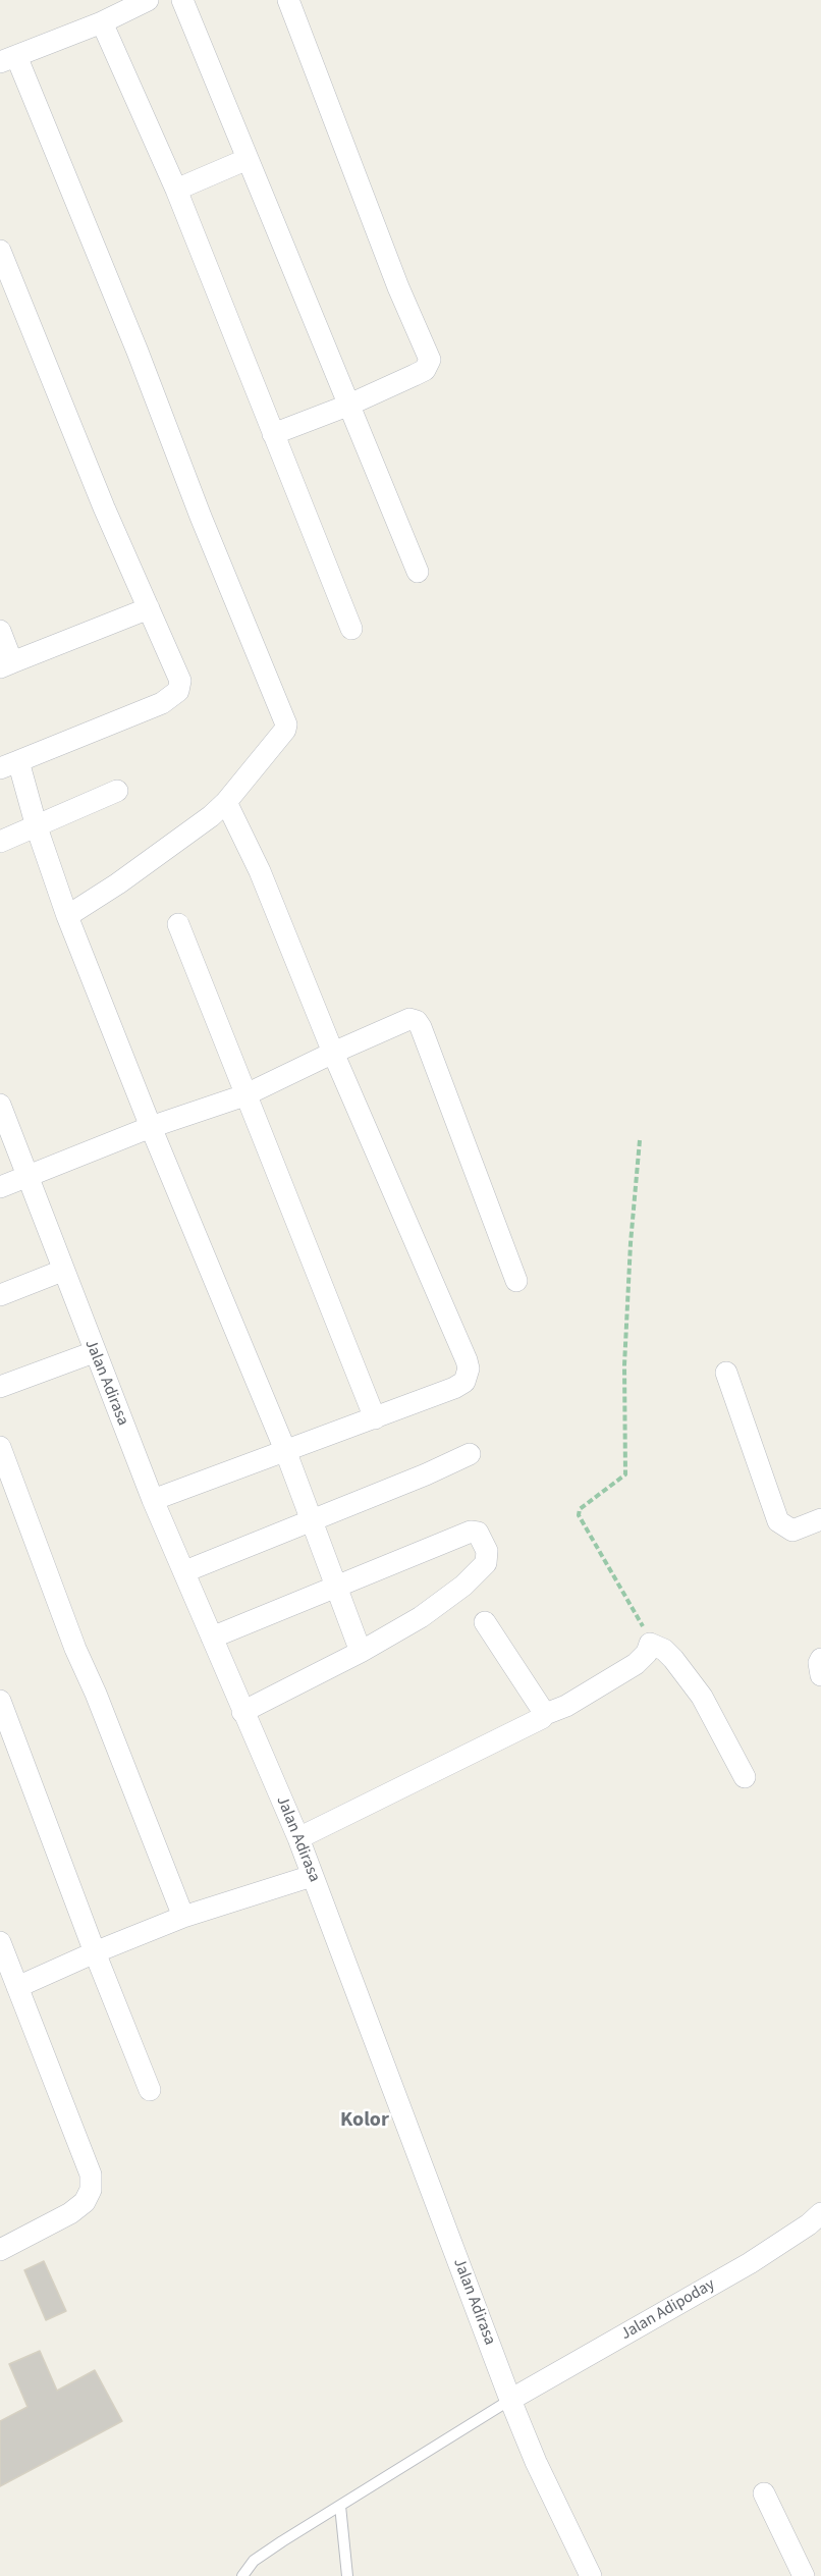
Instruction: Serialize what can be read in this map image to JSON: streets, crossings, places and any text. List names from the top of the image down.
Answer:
{
  "streets": {
    "street": ["Jalan Adirasa", "Jalan Adipoday"]
  },
  "crossings": [
    ["Jalan Adirasa", "Jalan Adipoday"]
  ],
  "districts": ["Kolor"]
}
